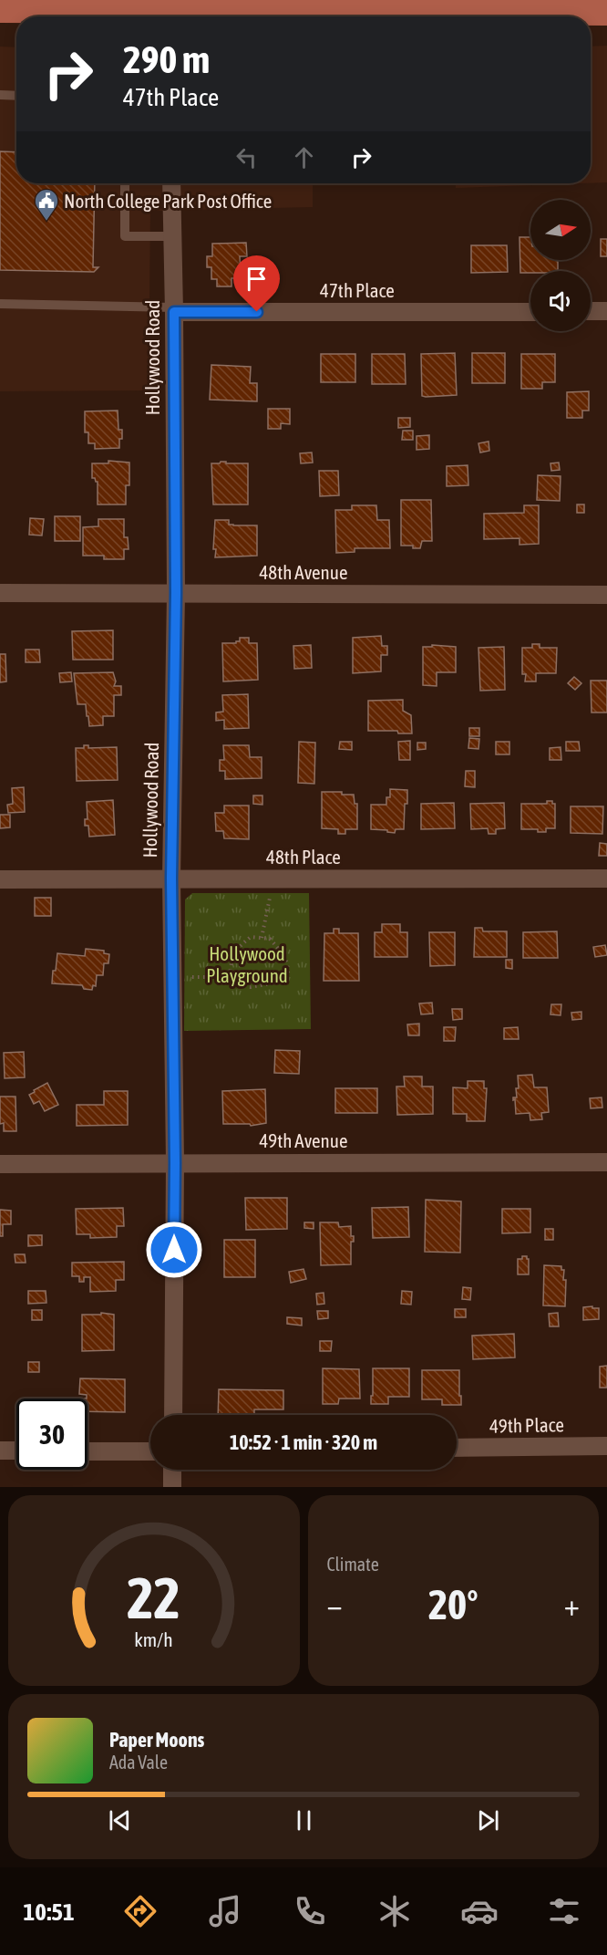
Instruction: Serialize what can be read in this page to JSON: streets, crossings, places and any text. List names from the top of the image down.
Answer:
{
  "streets": {
    "street": [
      "47th Place",
      "Hollywood Road",
      "48th Avenue",
      "48th Place",
      "49th Avenue",
      "49th Place"
    ]
  },
  "crossings": [
    ["47th Place", "Hollywood Road"],
    ["Hollywood Road", "48th Avenue"],
    ["Hollywood Road", "48th Place"],
    ["Hollywood Road", "49th Avenue"]
  ],
  "parks": ["Hollywood Playground"],
  "places": {
    "public building": ["North College Park Post Office"]
  },
  "north": "right",
  "page": {
    "turn": ["290 m", "47th Place"],
    "limit": "30",
    "trip": "10:52 · 1 min · 320 m",
    "tile": "Climate",
    "heat": ["−", "20°", "+"],
    "song": ["Paper Moons", "Ada Vale"],
    "tabs": "10:51",
    "gauge": ["22", "km/h"]
  }
}
